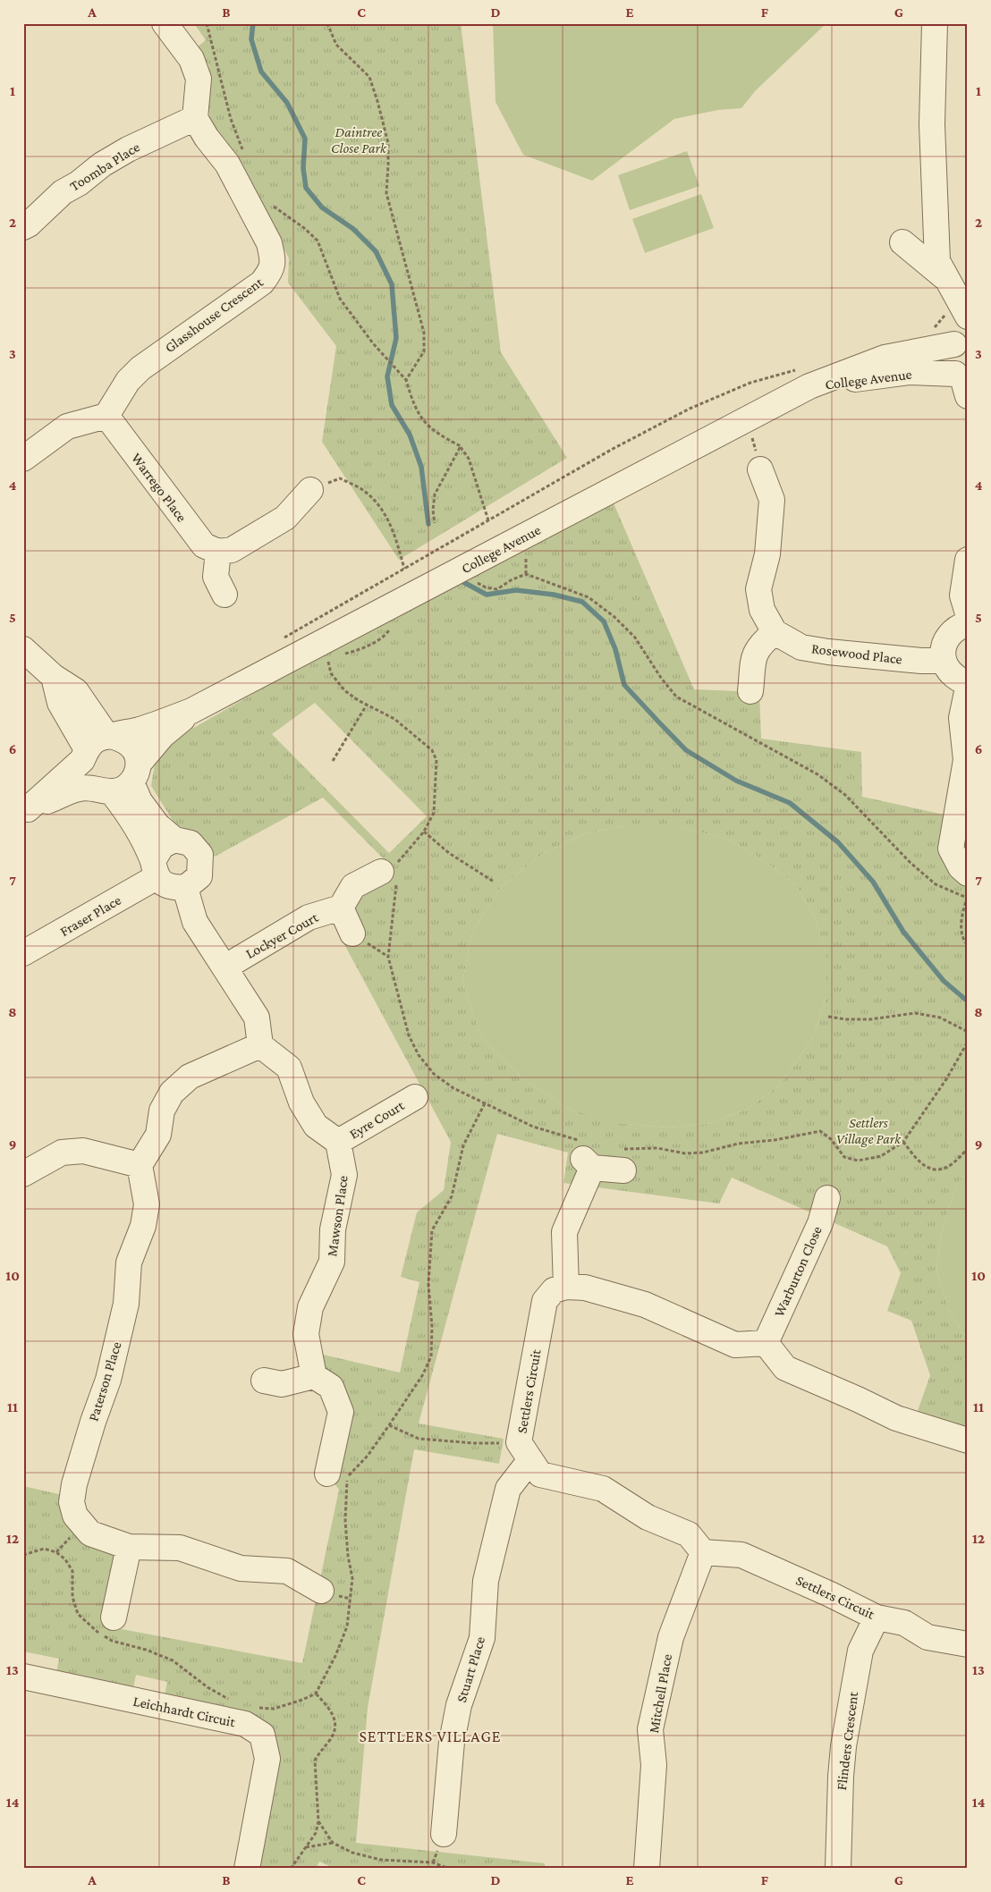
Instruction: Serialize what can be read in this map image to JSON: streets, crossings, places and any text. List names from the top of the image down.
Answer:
{
  "streets": {
    "street": [
      "Toomba Place",
      "Glasshouse Crescent",
      "College Avenue",
      "Warrego Place",
      "Rosewood Place",
      "Fraser Place",
      "Lockyer Court",
      "Eyre Court",
      "Mawson Place",
      "Warburton Close",
      "Paterson Place",
      "Settlers Circuit",
      "Stuart Place",
      "Mitchell Place",
      "Leichhardt Circuit",
      "Flinders Crescent"
    ]
  },
  "crossings": [
    ["Toomba Place", "Glasshouse Crescent"],
    ["Glasshouse Crescent", "Warrego Place"],
    ["Eyre Court", "Mawson Place"],
    ["Settlers Circuit", "Stuart Place"],
    ["Settlers Circuit", "Mitchell Place"],
    ["Settlers Circuit", "Flinders Crescent"]
  ],
  "districts": ["SETTLERS VILLAGE"],
  "parks": ["Daintree Close Park", "Settlers Village Park"],
  "grid": {
    "columns": [
      "A",
      "B",
      "C",
      "D",
      "E",
      "F",
      "G"
    ],
    "rows": [
      "1",
      "2",
      "3",
      "4",
      "5",
      "6",
      "7",
      "8",
      "9",
      "10",
      "11",
      "12",
      "13",
      "14"
    ]
  }
}
